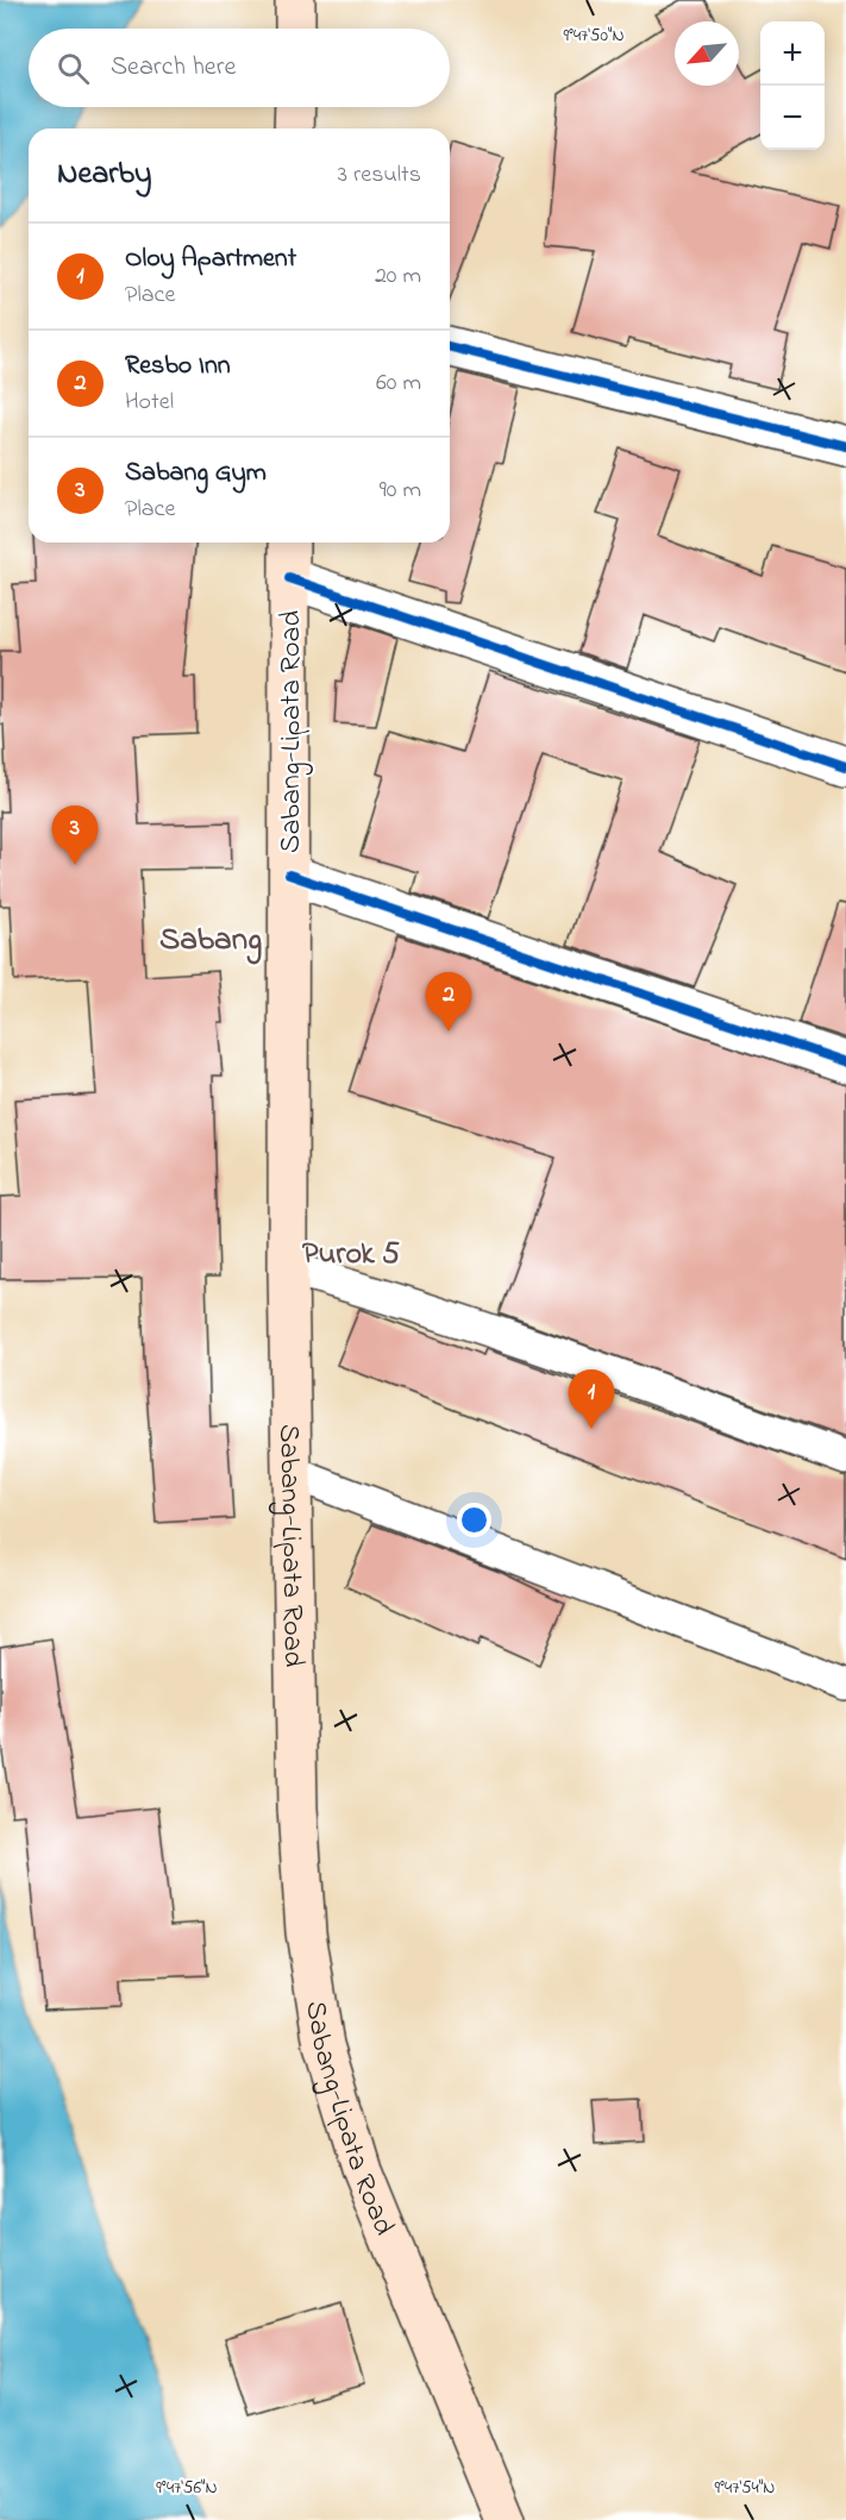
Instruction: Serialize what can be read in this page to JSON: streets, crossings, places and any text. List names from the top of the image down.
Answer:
{
  "streets": {
    "main road": ["Sabang-Lipata Road"]
  },
  "districts": ["Sabang", "Purok 5"],
  "north": "bottom left",
  "page": {
    "map_buttons": ["+", "−"],
    "search": "Search here",
    "heading": ["Nearby", "3 results"],
    "list": [
      {
        "mark": "1",
        "name": "Oloy Apartment",
        "note": "Place",
        "value": "20 m"
      },
      {
        "mark": "2",
        "name": "Resbo Inn",
        "note": "Hotel",
        "value": "60 m"
      },
      {
        "mark": "3",
        "name": "Sabang Gym",
        "note": "Place",
        "value": "90 m"
      }
    ],
    "pins": ["3", "2", "1"]
  },
  "coordinates": ["9°47'50\"N", "9°47'56\"N", "9°47'54\"N"]
}
